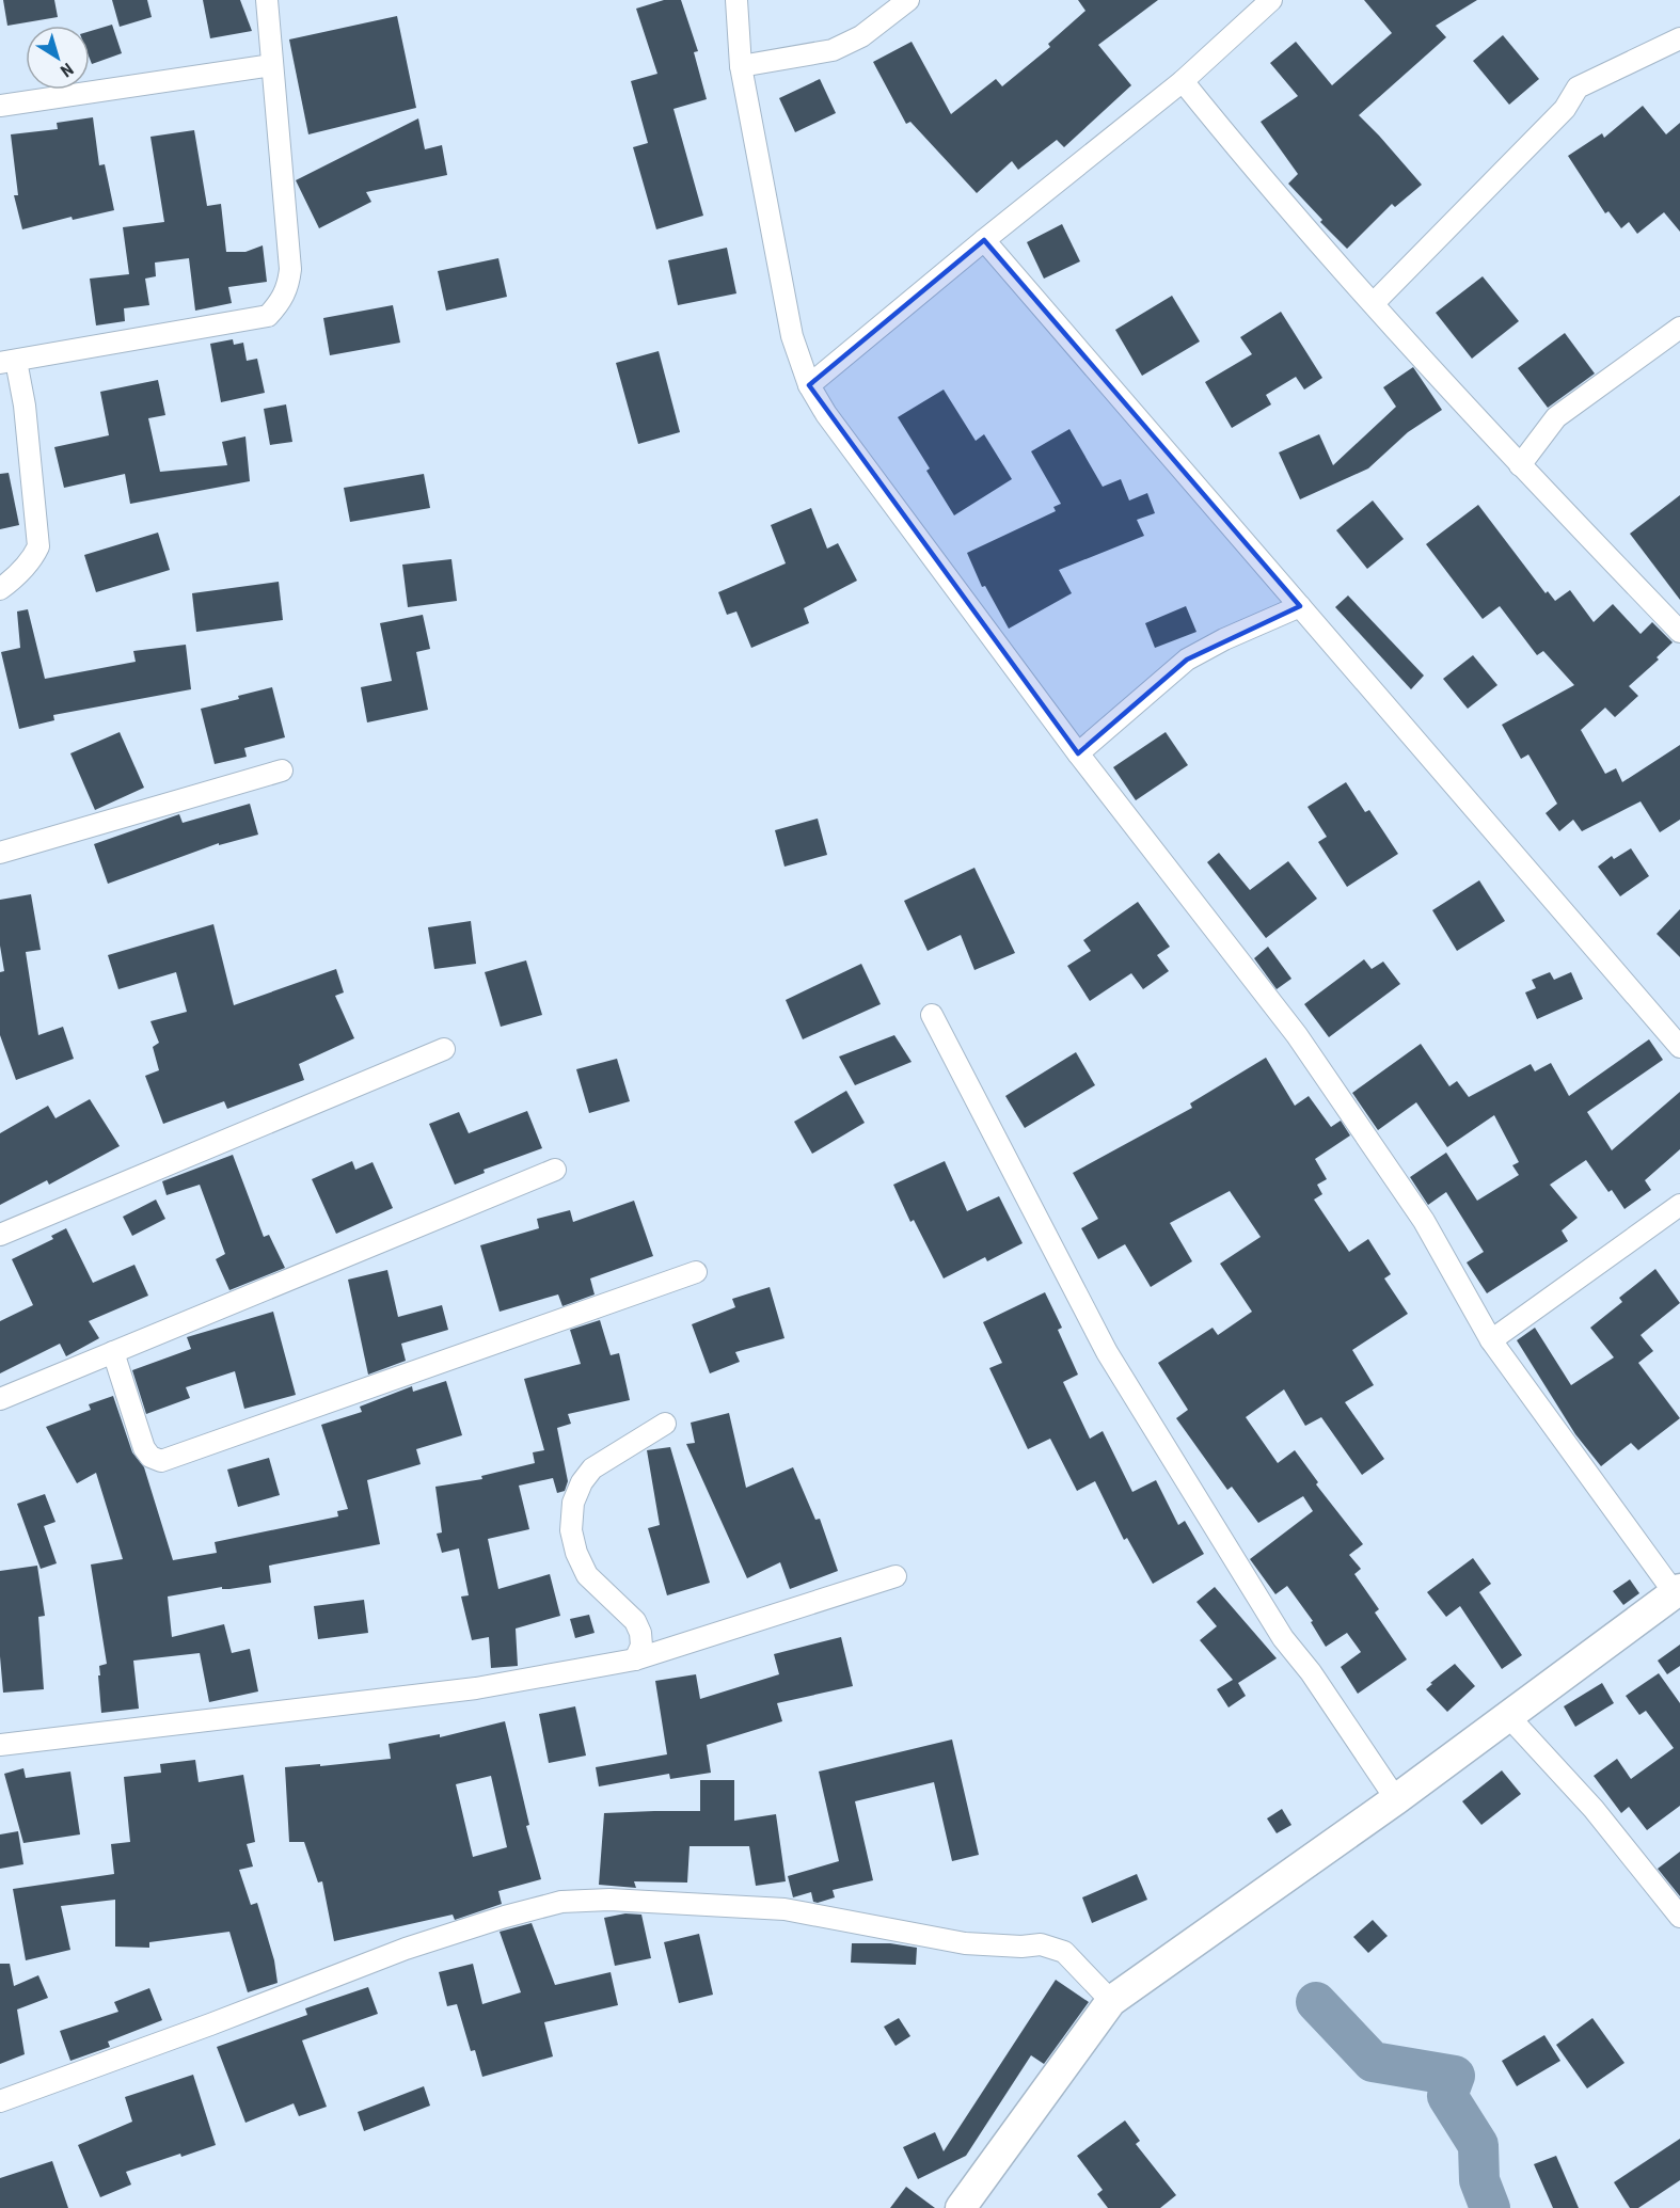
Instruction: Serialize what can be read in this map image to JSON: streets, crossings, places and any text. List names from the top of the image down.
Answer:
{
  "north": "bottom right"
}
